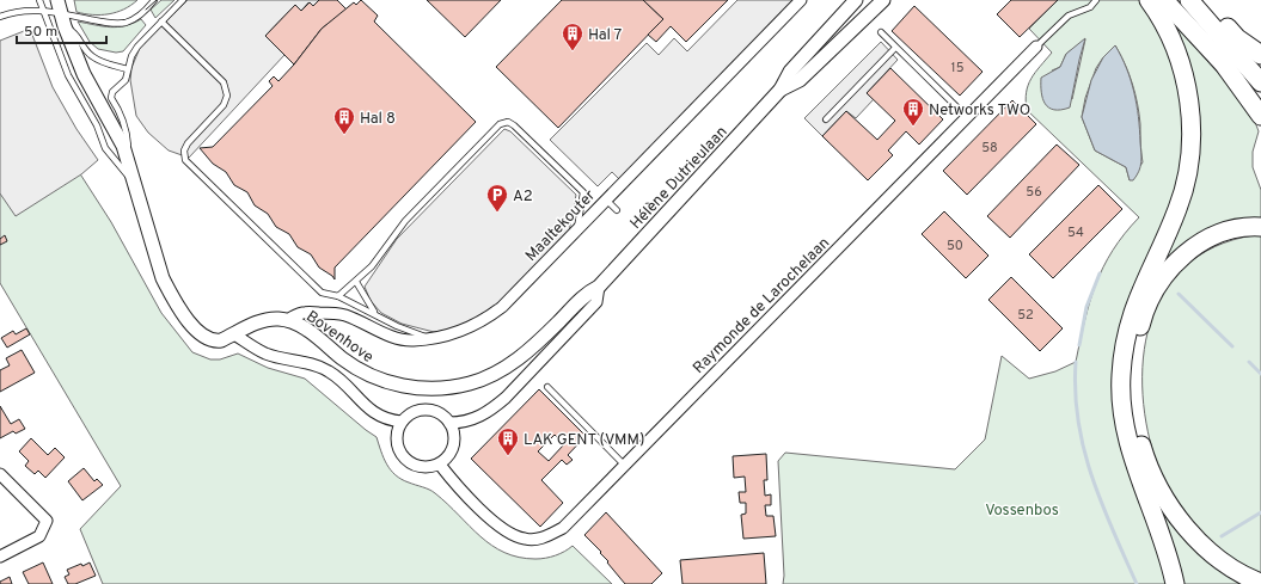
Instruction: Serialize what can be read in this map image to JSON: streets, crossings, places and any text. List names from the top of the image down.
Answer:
{
  "streets": {
    "street": [
      "Hélène Dutrieulaan",
      "Maaltekouter",
      "Raymonde de Larochelaan",
      "Bovenhove"
    ]
  },
  "crossings": [
    ["Hélène Dutrieulaan", "Bovenhove"],
    ["Maaltekouter", "Bovenhove"]
  ],
  "parks": ["Vossenbos"],
  "places": {
    "building": [
      "Hal 7",
      "Networks TWO",
      "Hal 8",
      "LAK GENT (VMM)"
    ],
    "parking": ["A2"]
  },
  "house_numbers": [
    "15",
    "58",
    "56",
    "54",
    "50",
    "52"
  ],
  "scale_bar": "50 m"
}
